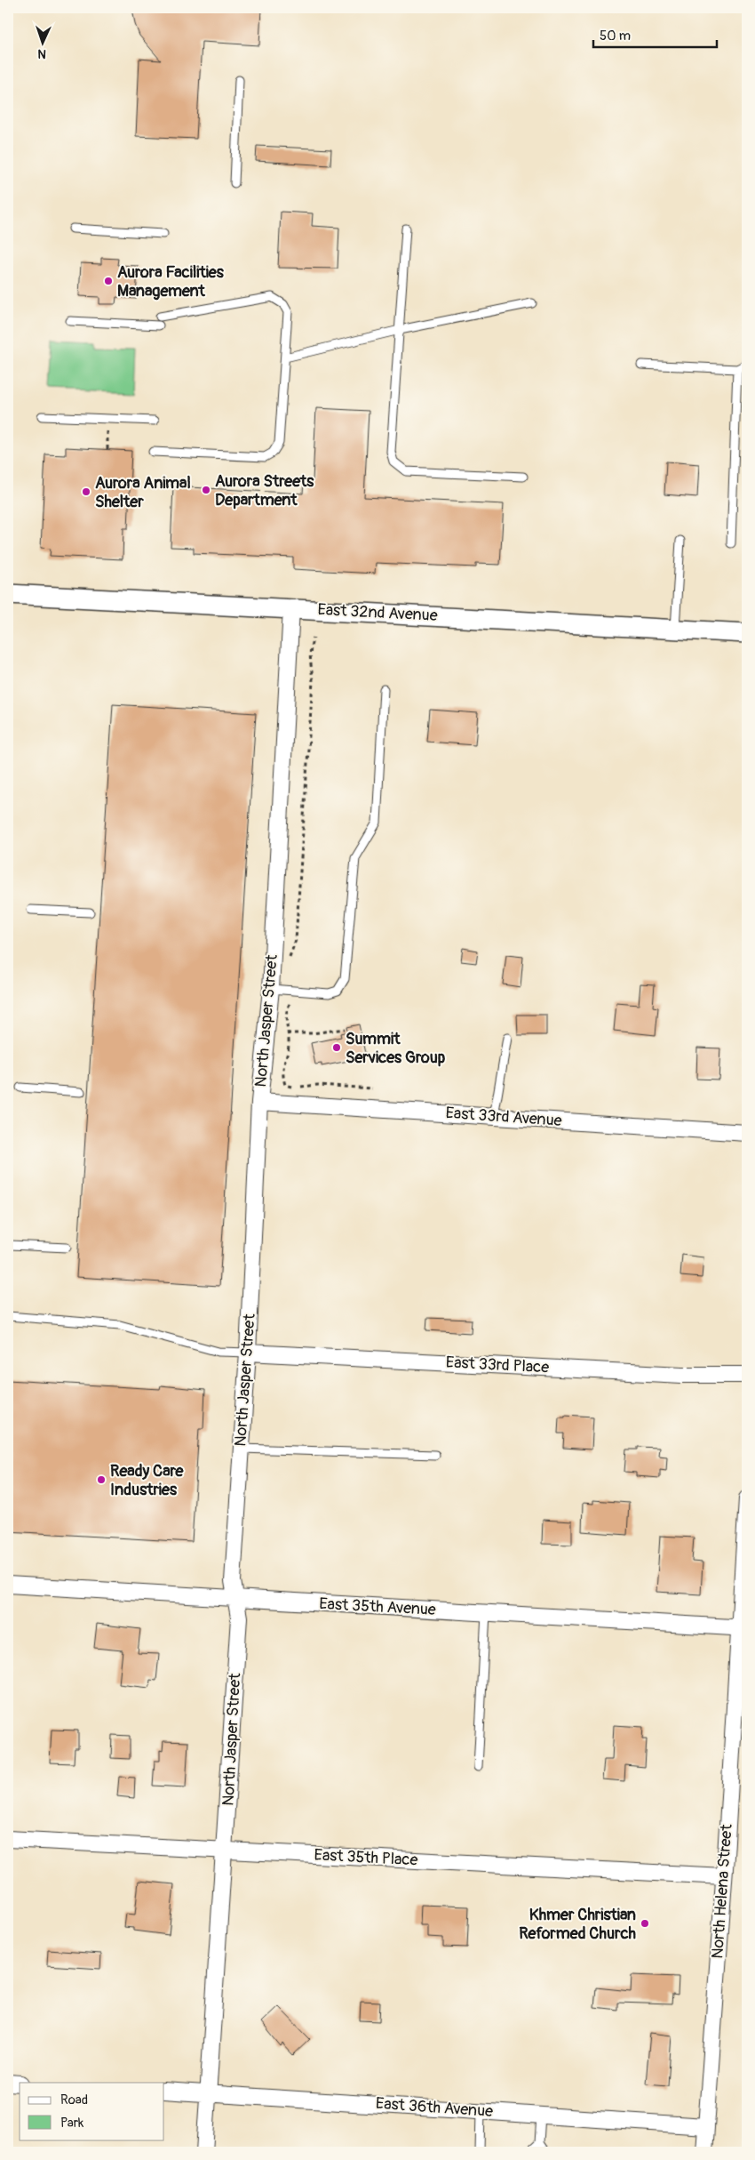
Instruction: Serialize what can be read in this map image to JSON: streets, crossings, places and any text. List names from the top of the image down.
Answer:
{
  "streets": {
    "street": [
      "East 32nd Avenue",
      "North Jasper Street",
      "East 33rd Avenue",
      "East 33rd Place",
      "East 35th Avenue",
      "East 35th Place",
      "North Helena Street",
      "East 36th Avenue"
    ]
  },
  "crossings": [
    ["East 32nd Avenue", "North Jasper Street"],
    ["North Jasper Street", "East 33rd Avenue"],
    ["North Jasper Street", "East 33rd Place"],
    ["North Jasper Street", "East 35th Avenue"],
    ["North Jasper Street", "East 35th Place"],
    ["North Jasper Street", "East 36th Avenue"],
    ["East 35th Avenue", "North Helena Street"],
    ["East 35th Place", "North Helena Street"],
    ["North Helena Street", "East 36th Avenue"]
  ],
  "places": [
    "Aurora Facilities Management",
    "Aurora Streets Department",
    "Aurora Animal Shelter",
    "Summit Services Group",
    "Ready Care Industries",
    "Khmer Christian Reformed Church"
  ],
  "legend": ["Road", "Park"],
  "scale_bar": "50 m",
  "north": "bottom"
}
